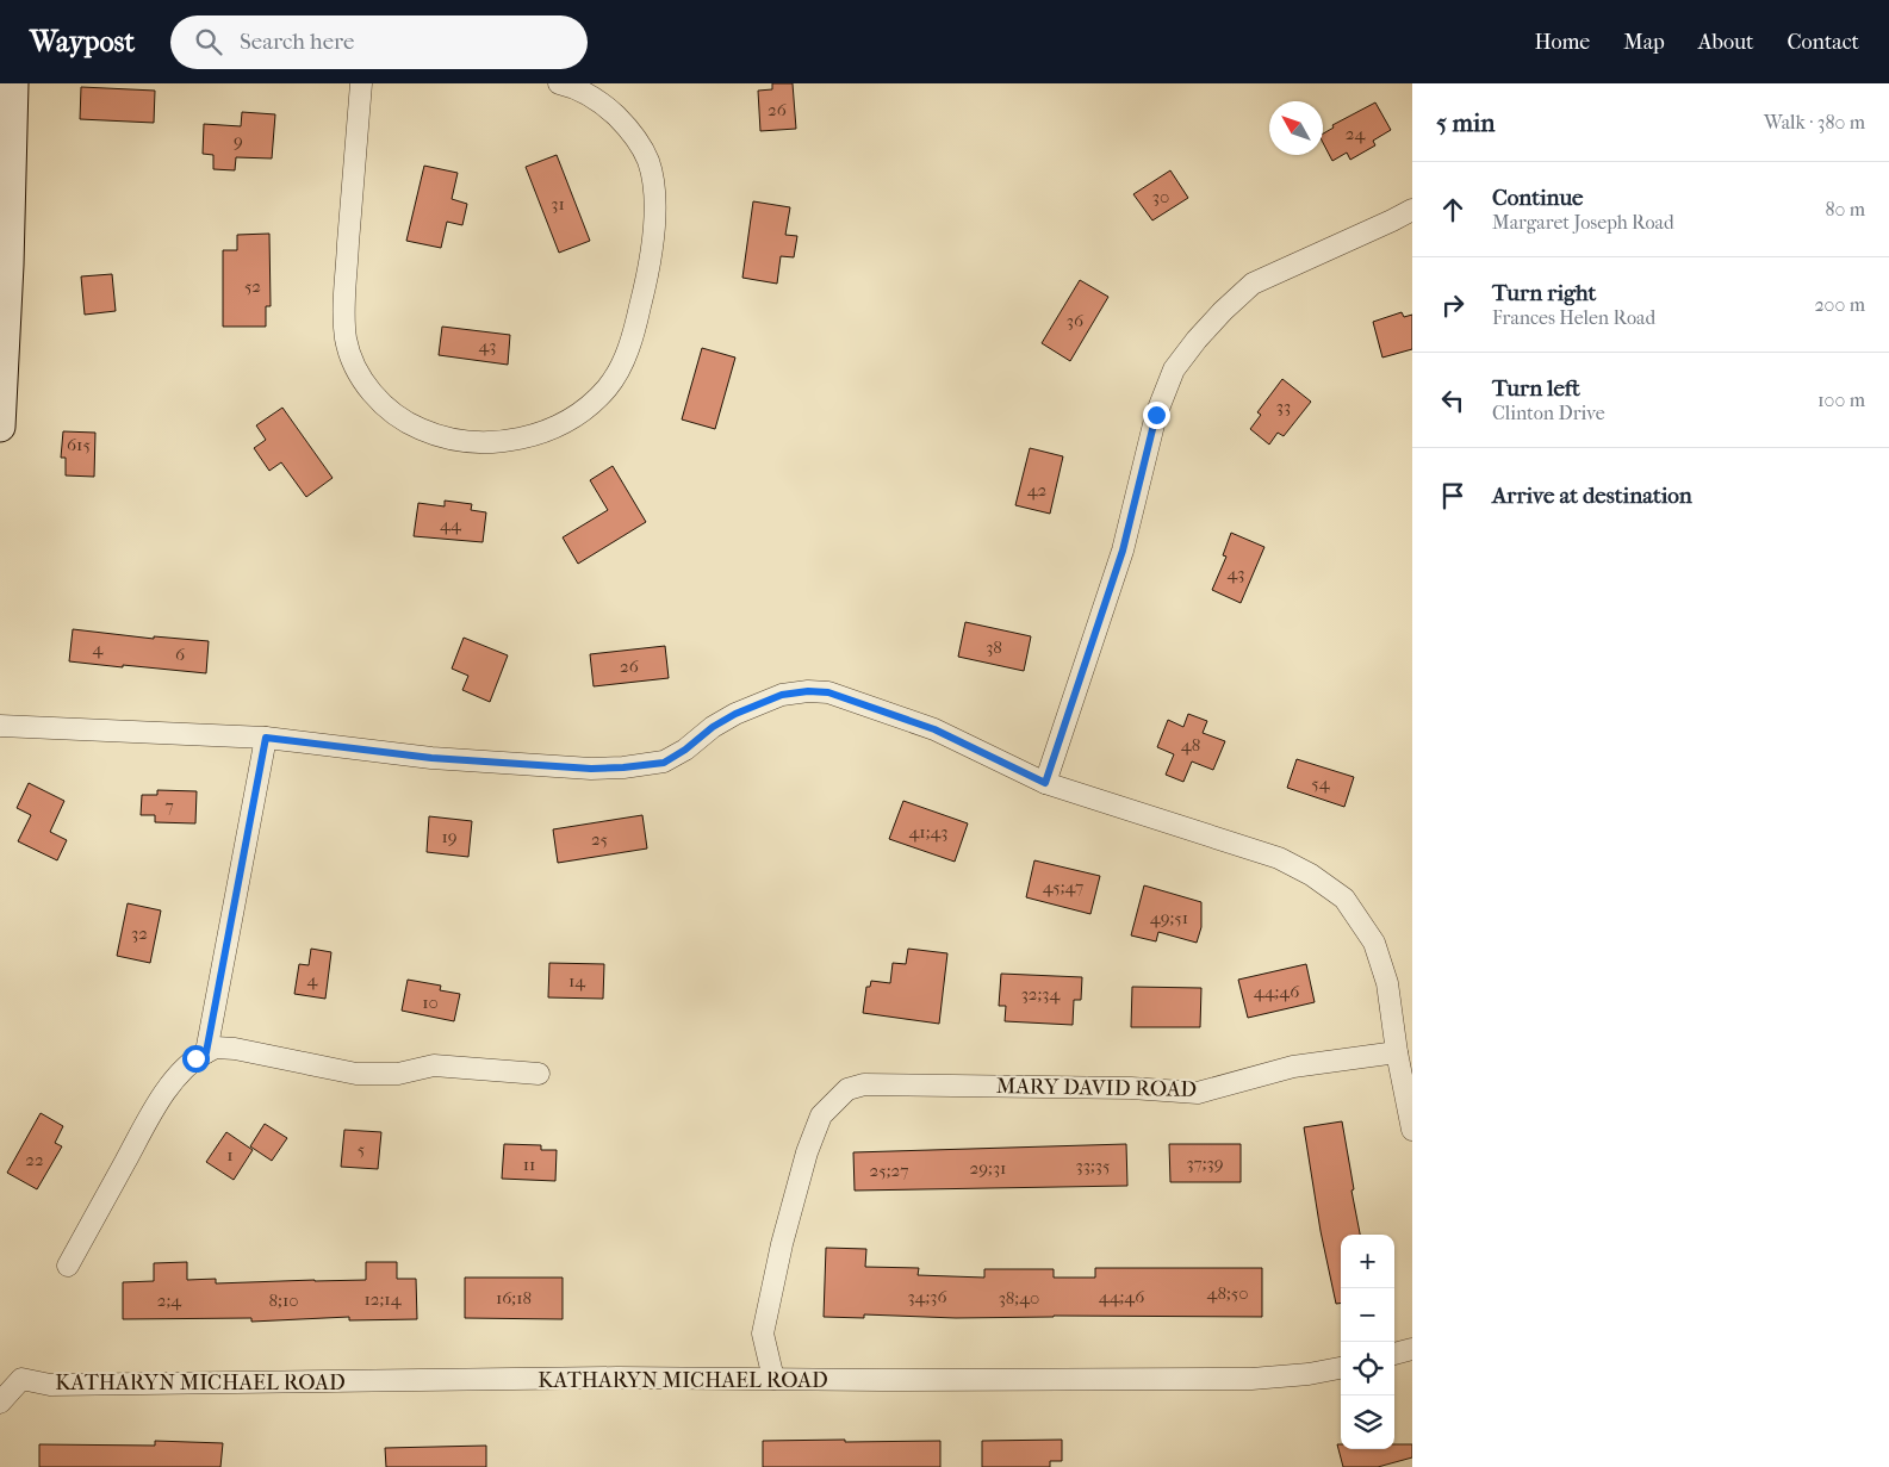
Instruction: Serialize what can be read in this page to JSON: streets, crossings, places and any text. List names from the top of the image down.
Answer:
{
  "streets": {
    "street": ["MARY DAVID ROAD", "KATHARYN MICHAEL ROAD"]
  },
  "crossings": [
    ["MARY DAVID ROAD", "KATHARYN MICHAEL ROAD"]
  ],
  "house_numbers": [
    "26",
    "24",
    "9",
    "30",
    "31",
    "52",
    "36",
    "43",
    "33",
    "615",
    "42",
    "44",
    "43",
    "38",
    "4",
    "6",
    "26",
    "48",
    "54",
    "7",
    "41;43",
    "19",
    "25",
    "45;47",
    "49;51",
    "32",
    "4",
    "14",
    "44;46",
    "32;34",
    "10",
    "5",
    "1",
    "22",
    "37;39",
    "11",
    "33;35",
    "29;31",
    "25;27",
    "48;50",
    "34;36",
    "44;46",
    "16;18",
    "38;40",
    "12;14",
    "2;4",
    "8;10"
  ],
  "north": "top left",
  "page": {
    "header": "Waypost",
    "search": "Search here",
    "nav": [
      "Home",
      "Map",
      "About",
      "Contact"
    ],
    "heading": ["5 min", "Walk · 380 m"],
    "list": [
      ["Continue", "Margaret Joseph Road", "80 m"],
      ["Turn right", "Frances Helen Road", "200 m"],
      ["Turn left", "Clinton Drive", "100 m"],
      "Arrive at destination"
    ],
    "map_buttons": ["+", "−"]
  }
}
